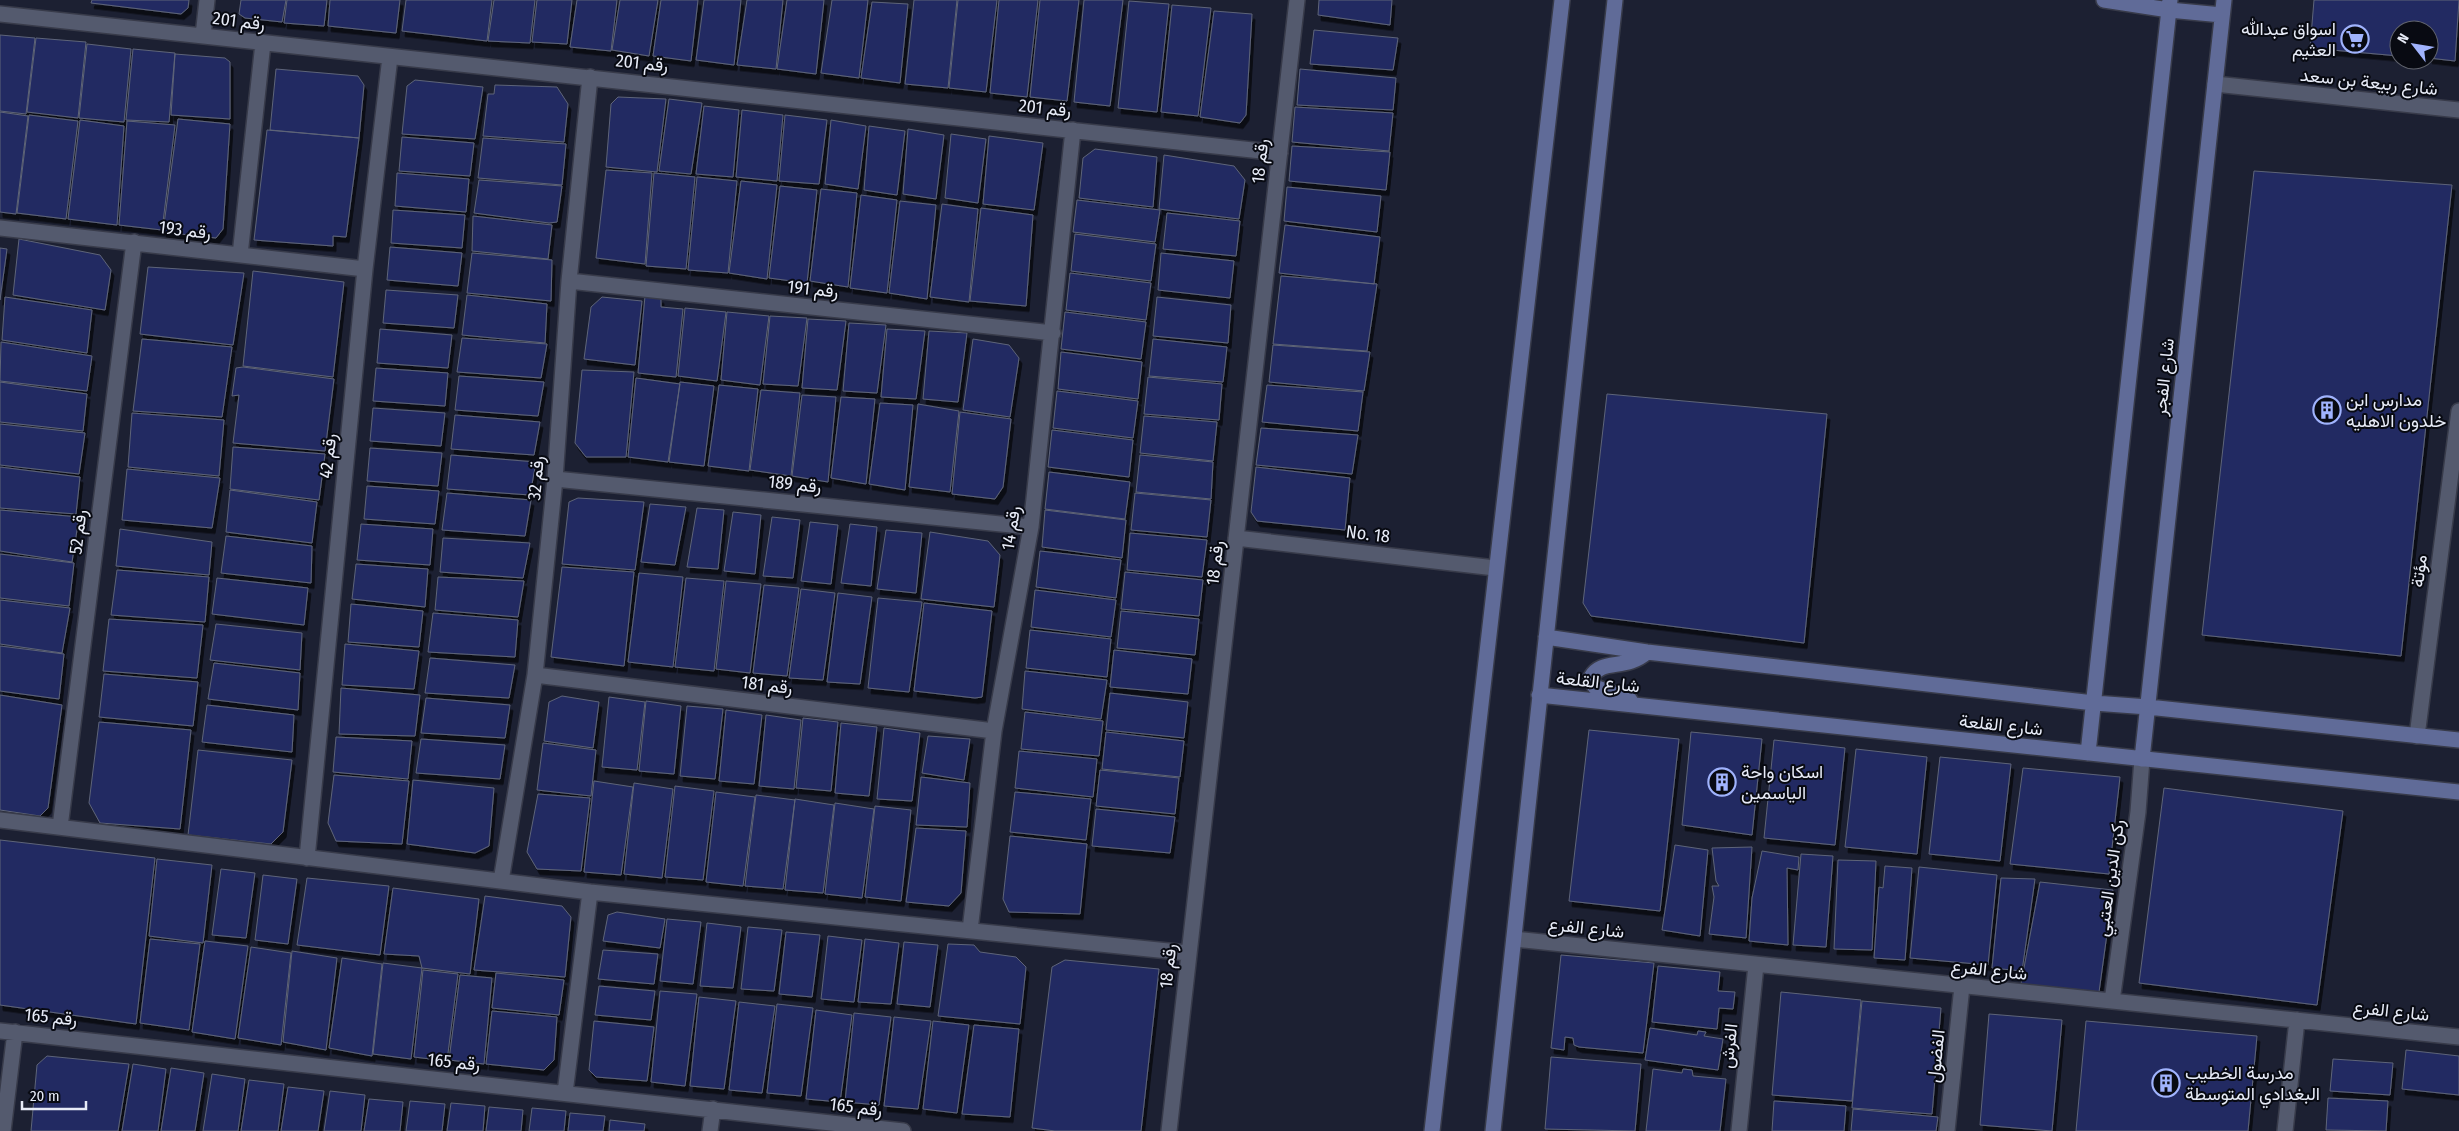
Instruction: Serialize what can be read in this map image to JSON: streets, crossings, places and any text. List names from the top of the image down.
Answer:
{
  "streets": {
    "street": [
      "رقم 201",
      "شارع ربيعة بن سعد",
      "رقم 18",
      "رقم 193",
      "رقم 191",
      "شارع الفجر",
      "رقم 42",
      "رقم 32",
      "رقم 189",
      "رقم 14",
      "رقم 52",
      "No. 18",
      "مؤتة",
      "شارع القلعة",
      "رقم 181",
      "ركن الدين العتبي",
      "شارع الفرع",
      "رقم 165",
      "الفرش",
      "الفضول"
    ]
  },
  "crossings": [
    ["رقم 201", "رقم 18"],
    ["رقم 201", "رقم 42"],
    ["رقم 201", "رقم 32"],
    ["رقم 201", "رقم 14"],
    ["شارع ربيعة بن سعد", "شارع الفجر"],
    ["رقم 18", "No. 18"],
    ["رقم 193", "رقم 42"],
    ["رقم 193", "رقم 52"],
    ["رقم 191", "رقم 32"],
    ["رقم 191", "رقم 14"],
    ["شارع الفجر", "شارع القلعة"],
    ["شارع الفجر", "ركن الدين العتبي"],
    ["رقم 32", "رقم 189"],
    ["رقم 32", "رقم 181"],
    ["رقم 189", "رقم 14"],
    ["رقم 14", "رقم 181"],
    ["مؤتة", "شارع القلعة"],
    ["شارع القلعة", "ركن الدين العتبي"],
    ["ركن الدين العتبي", "شارع الفرع"],
    ["شارع الفرع", "الفرش"],
    ["شارع الفرع", "الفضول"]
  ],
  "places": {
    "supermarket": ["اسواق عبدالله العثيم"],
    "building": ["مدارس ابن خلدون الاهليه", "اسكان واحة الياسمين", "مدرسة الخطيب البغدادي المتوسطة"]
  },
  "scale_bar": "20 m",
  "north": "top left"
}
